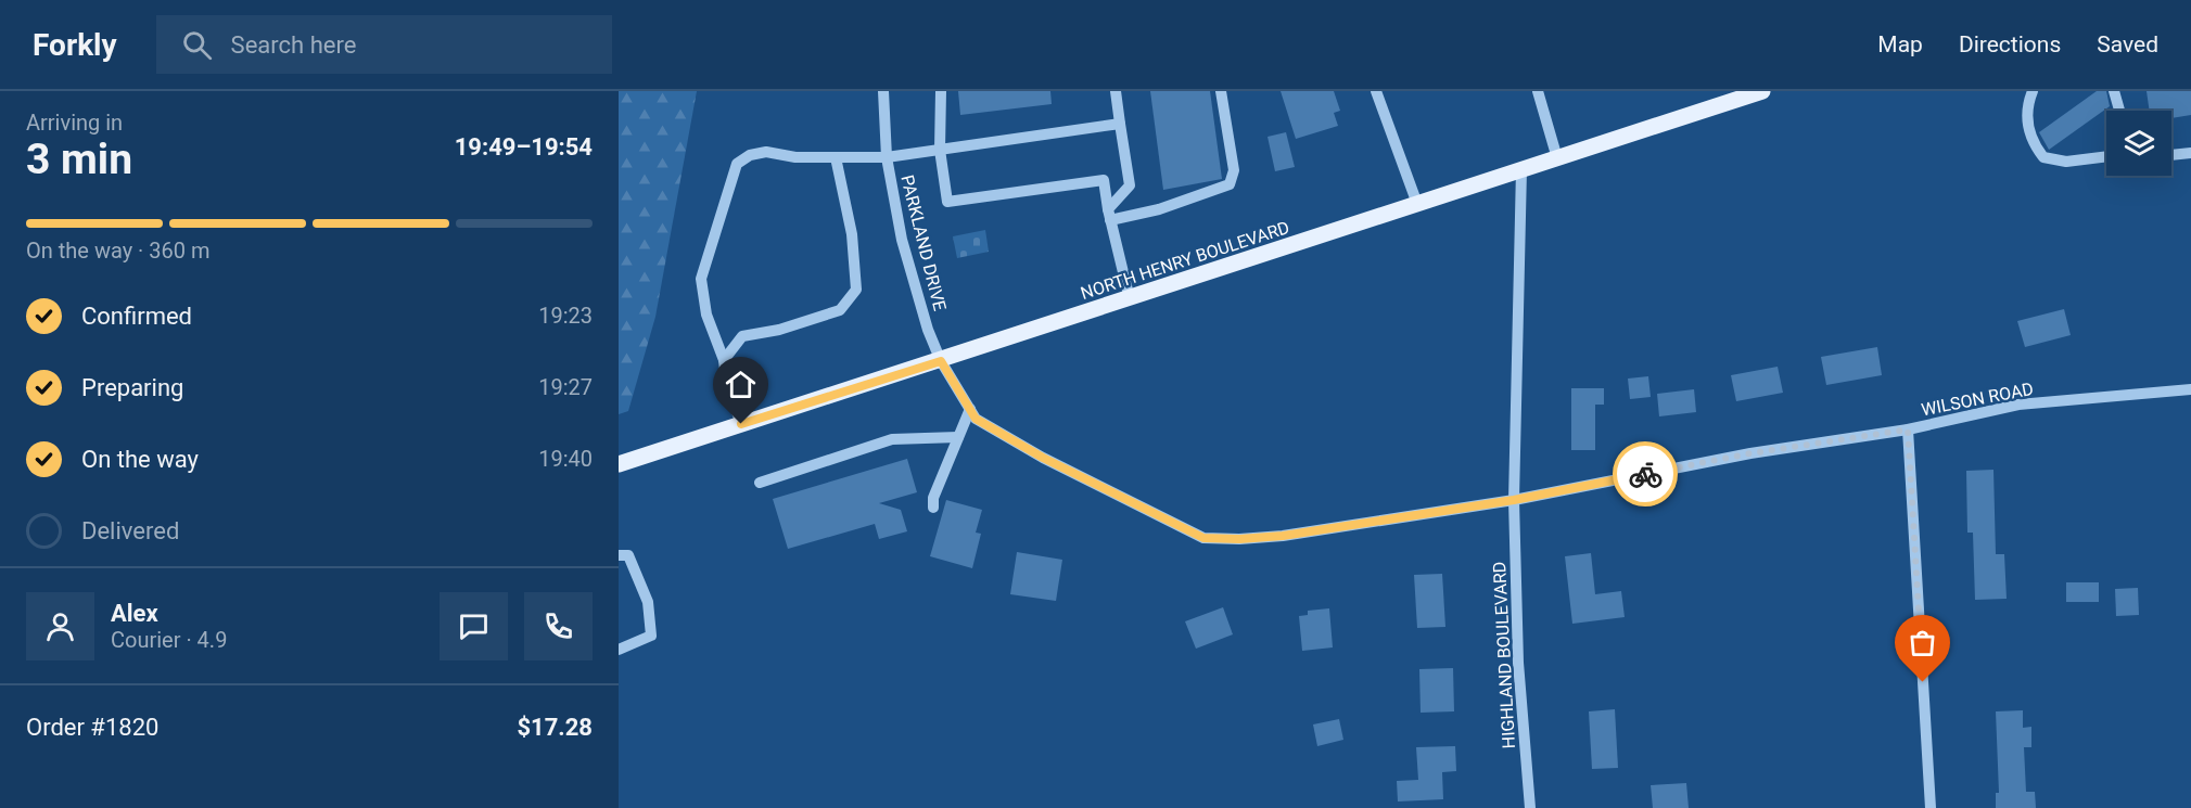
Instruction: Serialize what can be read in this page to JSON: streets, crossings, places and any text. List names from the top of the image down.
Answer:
{
  "streets": {
    "main road": ["NORTH HENRY BOULEVARD"],
    "street": ["PARKLAND DRIVE", "WILSON ROAD", "HIGHLAND BOULEVARD"]
  },
  "crossings": [
    ["PARKLAND DRIVE", "NORTH HENRY BOULEVARD"],
    ["PARKLAND DRIVE", "WILSON ROAD"],
    ["NORTH HENRY BOULEVARD", "WILSON ROAD"],
    ["NORTH HENRY BOULEVARD", "HIGHLAND BOULEVARD"],
    ["WILSON ROAD", "HIGHLAND BOULEVARD"]
  ],
  "page": {
    "header": "Forkly",
    "search": "Search here",
    "nav": ["Map", "Directions", "Saved"],
    "heading": ["3 min", "Arriving in", "19:49–19:54"],
    "panel": [
      "Alex",
      "Courier · 4.9",
      "Order #1820",
      "$17.28"
    ],
    "bar": "On the way · 360 m",
    "list": [
      ["Confirmed", "19:23"],
      ["Preparing", "19:27"],
      ["On the way", "19:40"],
      "Delivered"
    ]
  }
}
